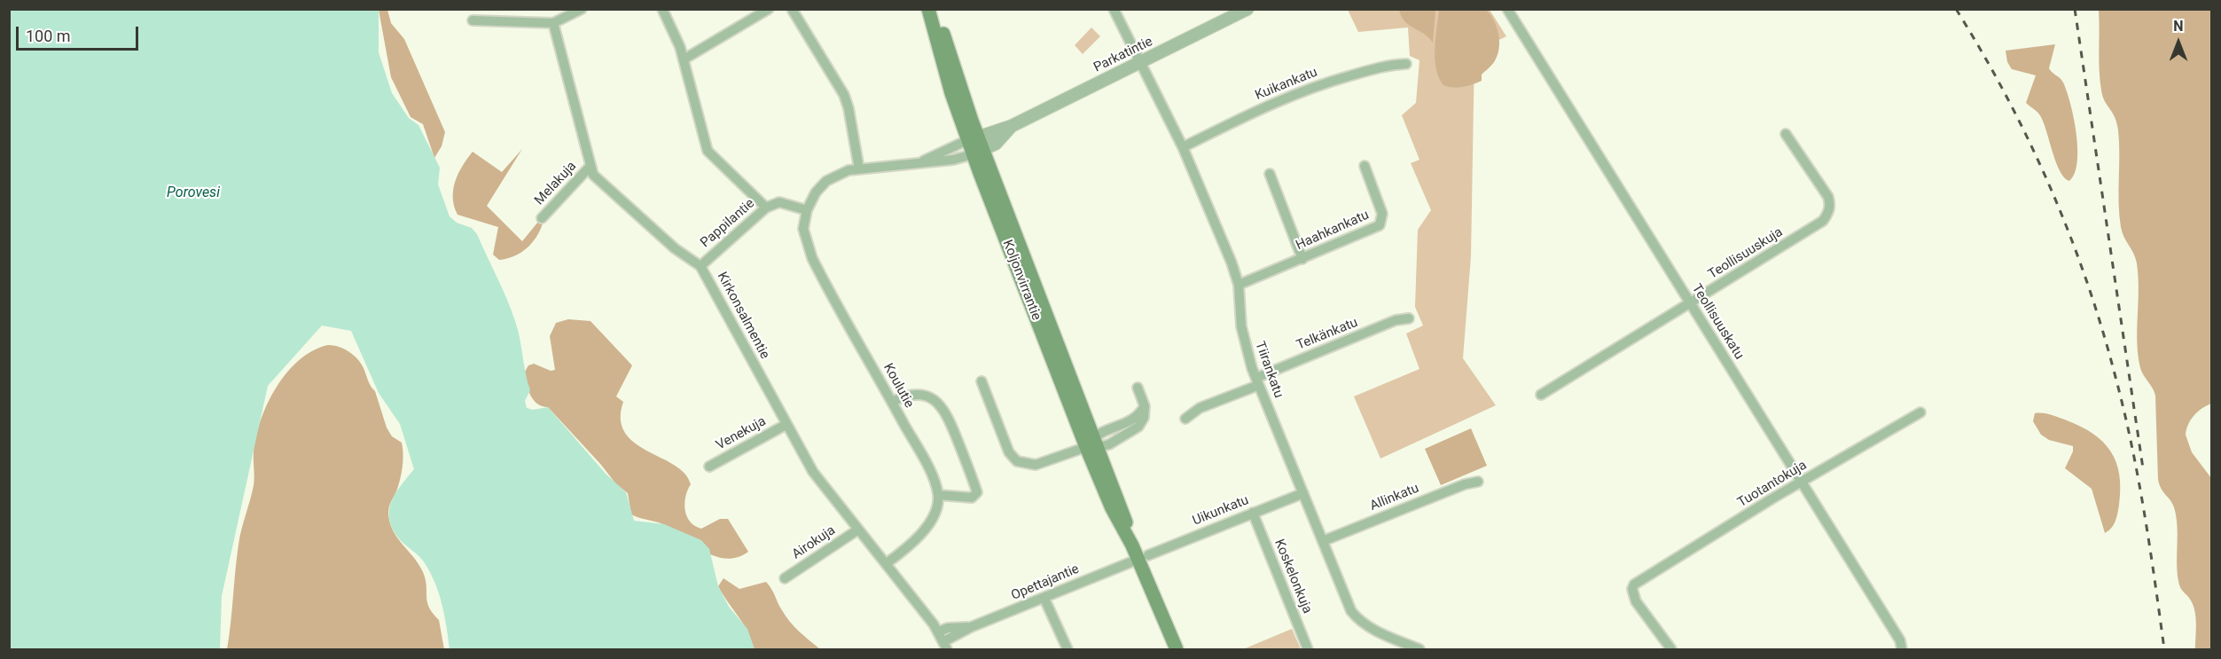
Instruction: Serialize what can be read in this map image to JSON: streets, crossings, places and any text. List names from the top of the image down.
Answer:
{
  "streets": {
    "main road": ["Koljonvirrantie"],
    "street": [
      "Parkatintie",
      "Kuikankatu",
      "Melakuja",
      "Pappilantie",
      "Haahkankatu",
      "Teollisuuskuja",
      "Kirkonsalmentie",
      "Teollisuuskatu",
      "Telkänkatu",
      "Tiirankatu",
      "Koulutie",
      "Venekuja",
      "Tuotantokuja",
      "Allinkatu",
      "Uikunkatu",
      "Airokuja",
      "Koskelonkuja",
      "Opettajantie"
    ]
  },
  "crossings": [
    ["Parkatintie", "Koljonvirrantie"],
    ["Parkatintie", "Tiirankatu"],
    ["Kuikankatu", "Tiirankatu"],
    ["Melakuja", "Kirkonsalmentie"],
    ["Pappilantie", "Kirkonsalmentie"],
    ["Pappilantie", "Koulutie"],
    ["Haahkankatu", "Tiirankatu"],
    ["Teollisuuskuja", "Teollisuuskatu"],
    ["Kirkonsalmentie", "Venekuja"],
    ["Kirkonsalmentie", "Airokuja"],
    ["Kirkonsalmentie", "Opettajantie"],
    ["Teollisuuskatu", "Tuotantokuja"],
    ["Telkänkatu", "Tiirankatu"],
    ["Tiirankatu", "Allinkatu"],
    ["Tiirankatu", "Uikunkatu"],
    ["Uikunkatu", "Koskelonkuja"]
  ],
  "water": ["Porovesi"],
  "scale_bar": "100 m",
  "north": "top"
}
